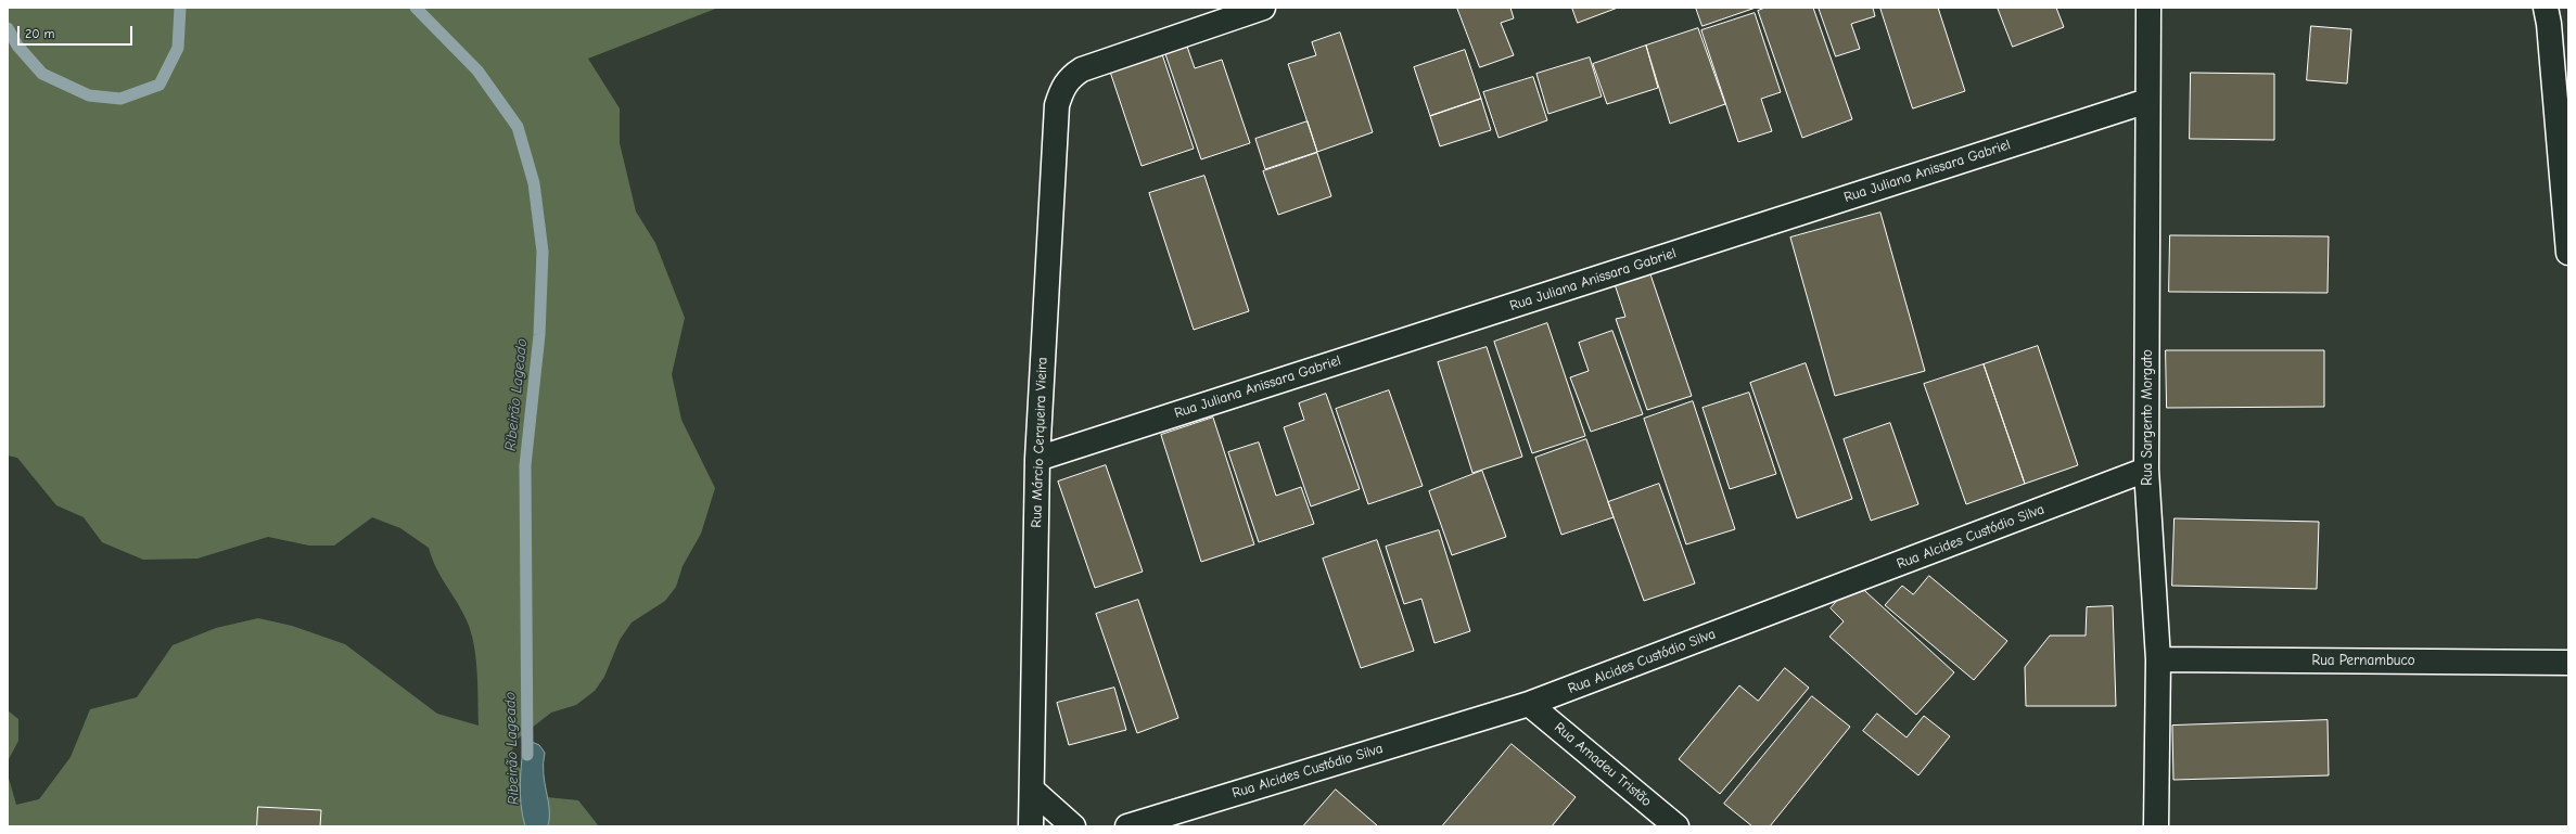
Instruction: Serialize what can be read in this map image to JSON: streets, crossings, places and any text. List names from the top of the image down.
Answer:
{
  "streets": {
    "street": [
      "Rua Juliana Anissara Gabriel",
      "Rua Sargento Morgato",
      "Rua Márcio Cerqueira Vieira",
      "Rua Alcides Custódio Silva",
      "Rua Pernambuco",
      "Rua Amadeu Tristão"
    ]
  },
  "crossings": [
    ["Rua Juliana Anissara Gabriel", "Rua Sargento Morgato"],
    ["Rua Juliana Anissara Gabriel", "Rua Márcio Cerqueira Vieira"],
    ["Rua Sargento Morgato", "Rua Alcides Custódio Silva"],
    ["Rua Sargento Morgato", "Rua Pernambuco"],
    ["Rua Alcides Custódio Silva", "Rua Amadeu Tristão"]
  ],
  "water": ["Ribeirão Lageado"],
  "scale_bar": "20 m"
}
